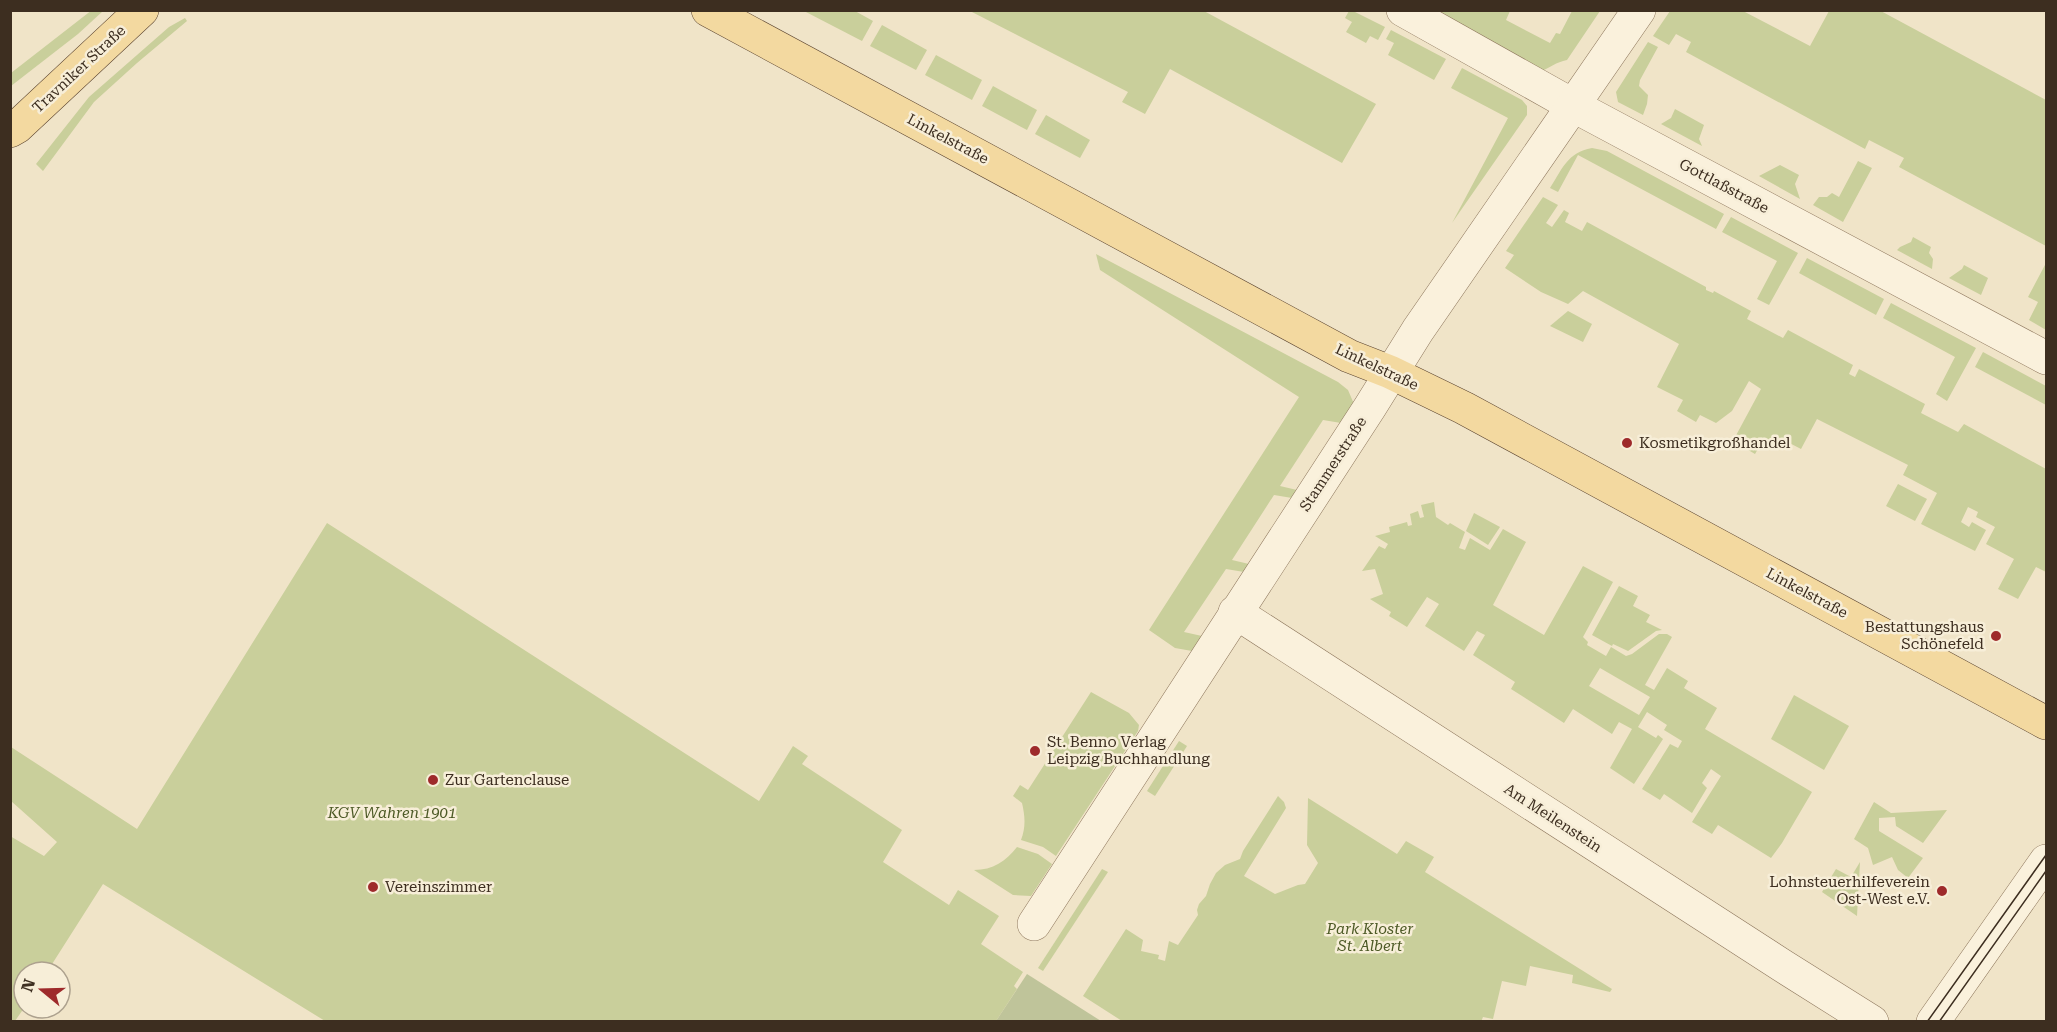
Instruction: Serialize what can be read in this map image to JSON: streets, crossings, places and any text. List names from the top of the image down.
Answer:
{
  "streets": {
    "main road": ["Travniker Straße", "Linkelstraße"],
    "street": ["Gottlaßstraße", "Stammerstraße", "Am Meilenstein"]
  },
  "crossings": [
    ["Linkelstraße", "Stammerstraße"],
    ["Gottlaßstraße", "Stammerstraße"],
    ["Stammerstraße", "Am Meilenstein"]
  ],
  "parks": ["KGV Wahren 1901", "Park Kloster St. Albert"],
  "places": [
    "Kosmetikgroßhandel",
    "Bestattungshaus Schönefeld",
    "St. Benno Verlag Leipzig Buchhandlung",
    "Zur Gartenclause",
    "Vereinszimmer",
    "Lohnsteuerhilfeverein Ost-West e.V."
  ],
  "north": "left"
}
